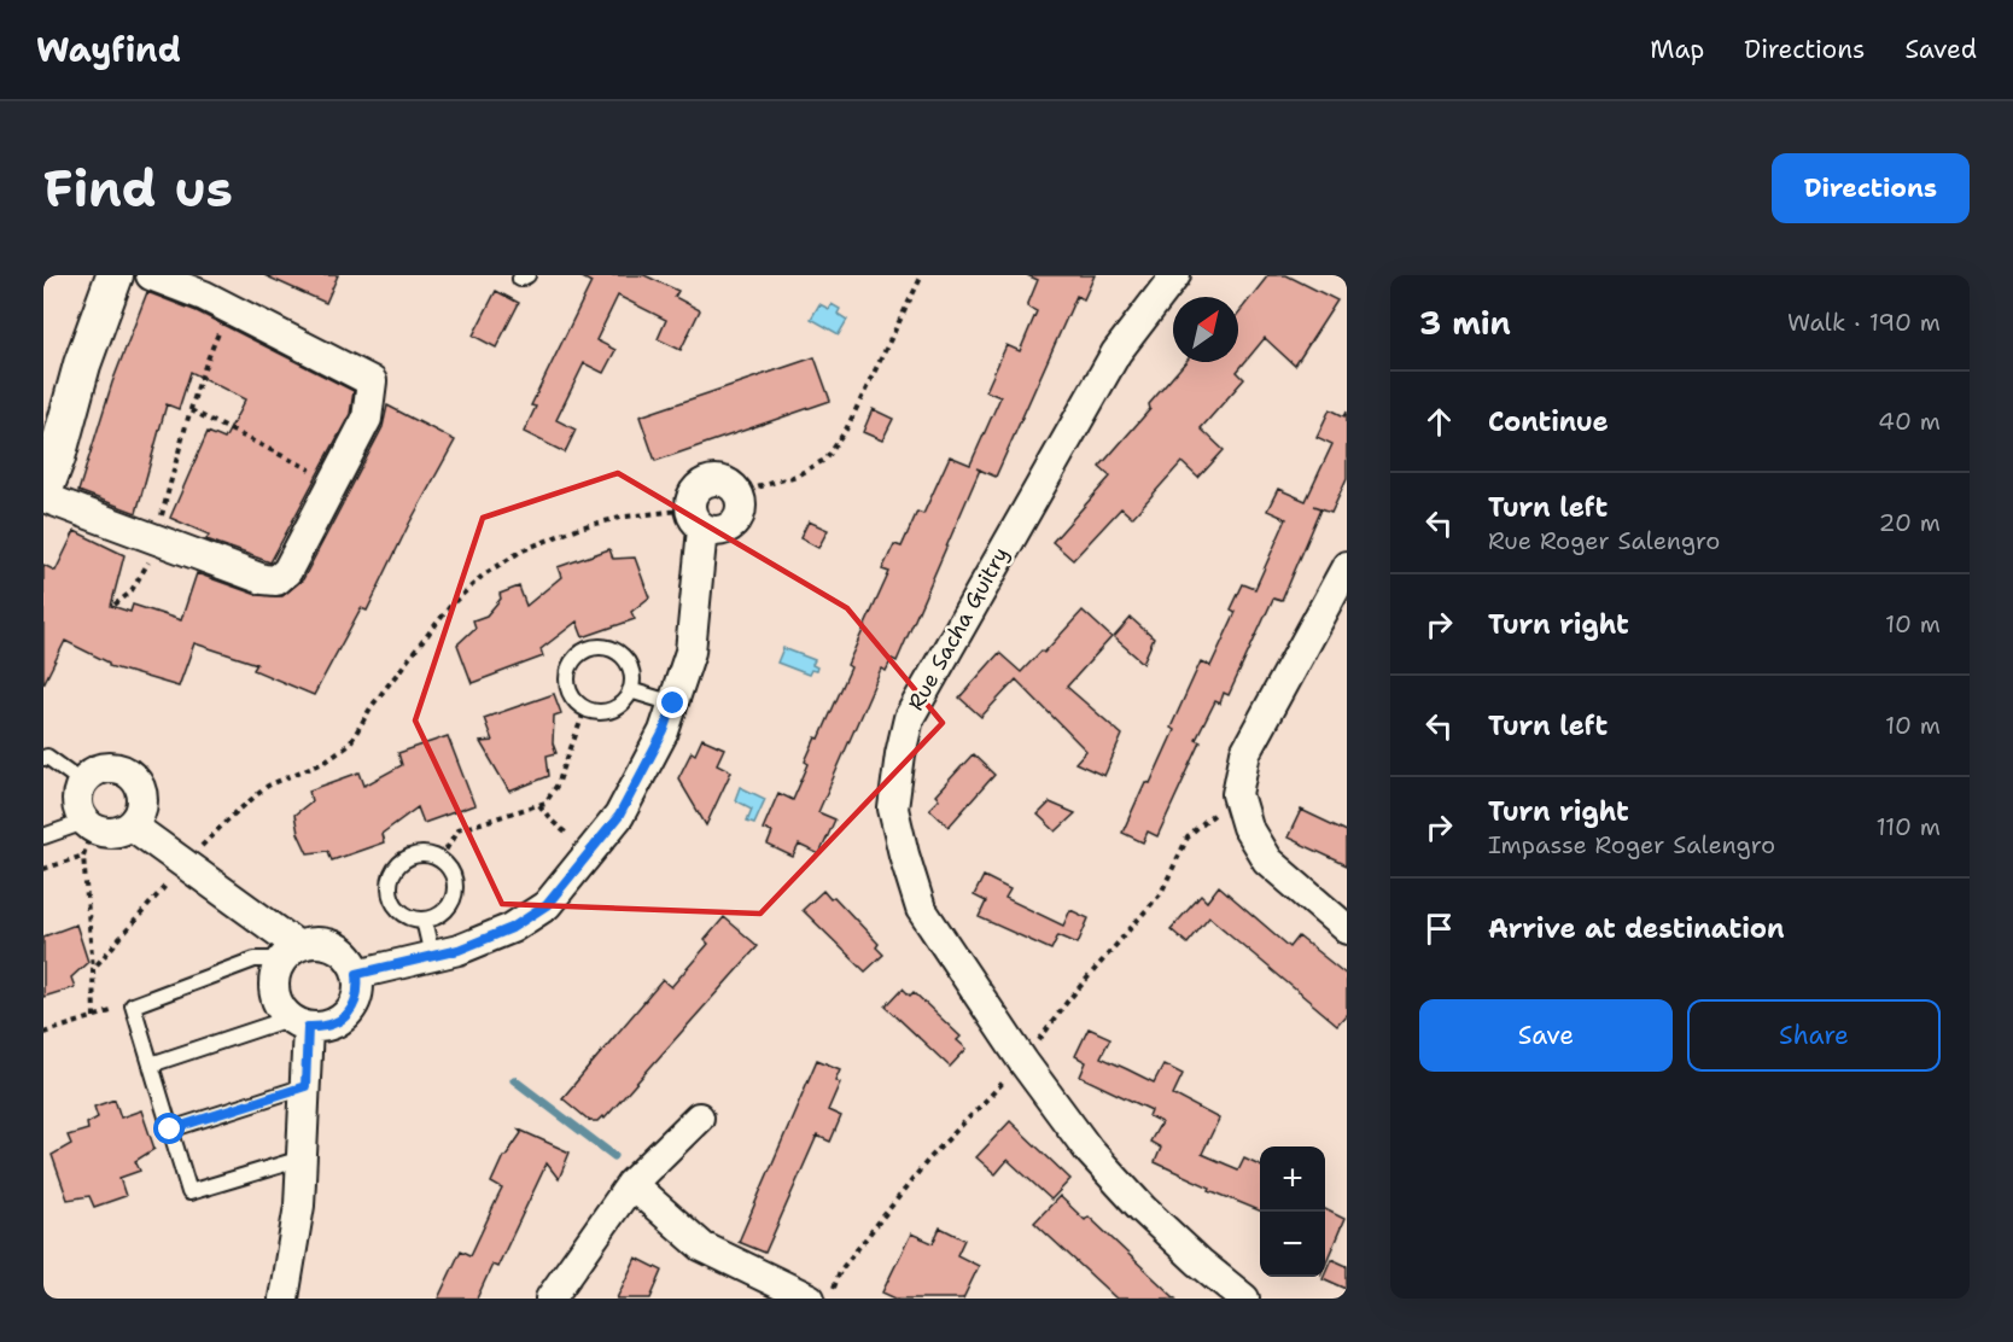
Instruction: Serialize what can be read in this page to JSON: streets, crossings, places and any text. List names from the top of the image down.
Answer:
{
  "streets": {
    "street": ["Rue Sacha Guitry"]
  },
  "north": "top right",
  "page": {
    "header": "Wayfind",
    "nav": ["Map", "Directions", "Saved"],
    "buttons": [
      "Directions",
      ["Save", "Share"]
    ],
    "title": "Find us",
    "heading": ["3 min", "Walk · 190 m"],
    "list": [
      ["Continue", "40 m"],
      ["Turn left", "Rue Roger Salengro", "20 m"],
      ["Turn right", "10 m"],
      ["Turn left", "10 m"],
      ["Turn right", "Impasse Roger Salengro", "110 m"],
      "Arrive at destination"
    ],
    "map_buttons": ["+", "−"]
  }
}
